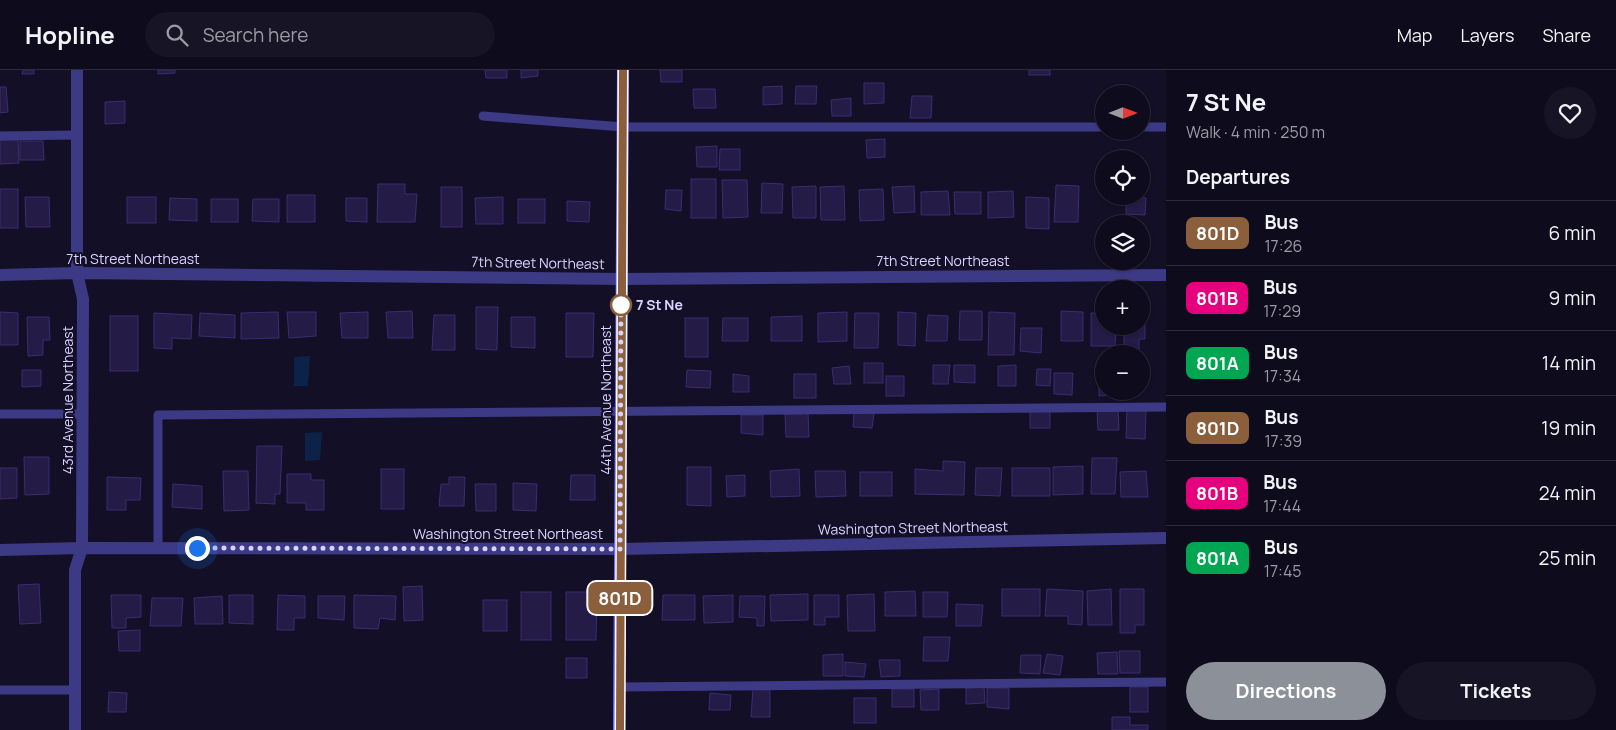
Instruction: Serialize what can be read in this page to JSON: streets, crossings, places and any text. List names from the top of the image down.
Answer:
{
  "streets": {
    "street": [
      "7th Street Northeast",
      "43rd Avenue Northeast",
      "44th Avenue Northeast",
      "Washington Street Northeast"
    ]
  },
  "crossings": [
    ["7th Street Northeast", "43rd Avenue Northeast"],
    ["7th Street Northeast", "44th Avenue Northeast"],
    ["43rd Avenue Northeast", "Washington Street Northeast"],
    ["44th Avenue Northeast", "Washington Street Northeast"]
  ],
  "places": ["7 St Ne"],
  "lines": ["bus line 801D"],
  "north": "right",
  "page": {
    "header": "Hopline",
    "search": "Search here",
    "nav": ["Map", "Layers", "Share"],
    "on_map": "801D",
    "heading": [
      ["7 St Ne", "Walk · 4 min · 250 m"],
      "Departures"
    ],
    "map_buttons": ["+", "−"],
    "list": [
      {
        "mark": "801D",
        "name": "Bus",
        "note": "17:26",
        "value": "6 min"
      },
      {
        "mark": "801B",
        "name": "Bus",
        "note": "17:29",
        "value": "9 min"
      },
      {
        "mark": "801A",
        "name": "Bus",
        "note": "17:34",
        "value": "14 min"
      },
      {
        "mark": "801D",
        "name": "Bus",
        "note": "17:39",
        "value": "19 min"
      },
      {
        "mark": "801B",
        "name": "Bus",
        "note": "17:44",
        "value": "24 min"
      },
      {
        "mark": "801A",
        "name": "Bus",
        "note": "17:45",
        "value": "25 min"
      }
    ],
    "buttons": ["Directions", "Tickets"]
  }
}
